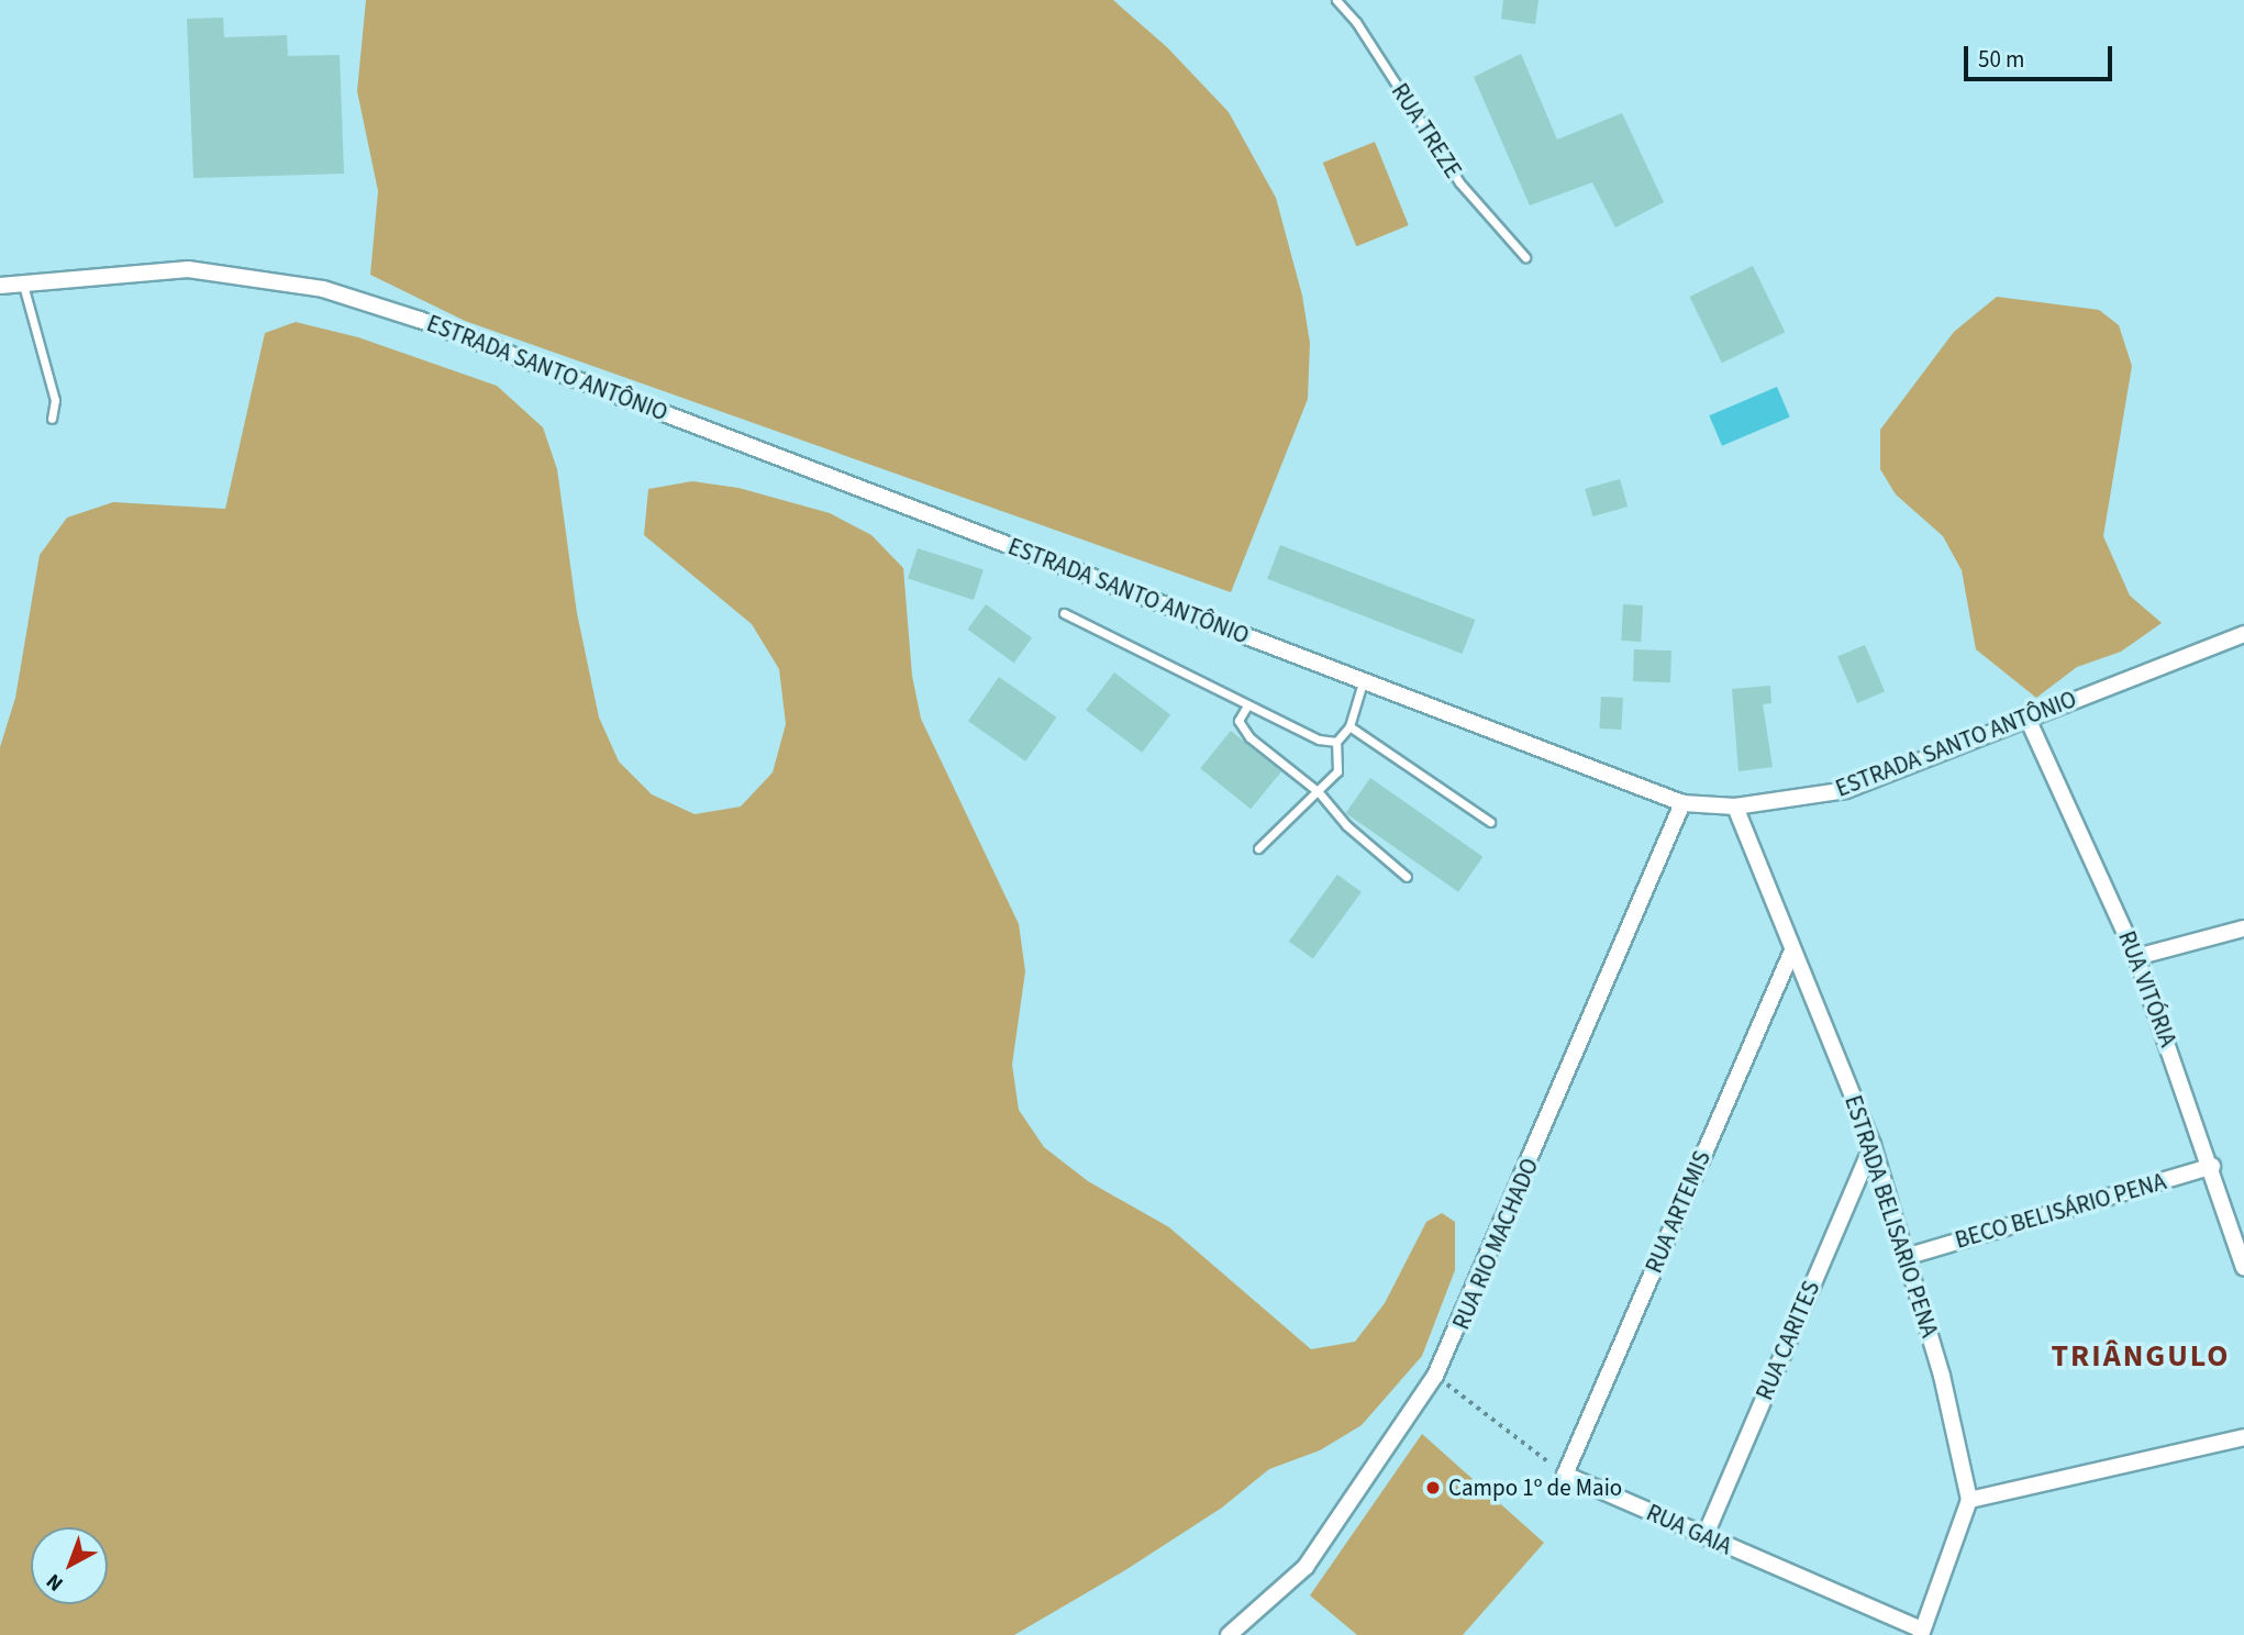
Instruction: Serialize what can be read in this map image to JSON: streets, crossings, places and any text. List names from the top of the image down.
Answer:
{
  "streets": {
    "street": [
      "ESTRADA SANTO ANTÔNIO",
      "RUA VITÓRIA",
      "BECO BELISÁRIO PENA",
      "RUA ARTEMIS",
      "ESTRADA BELISARIO PENA",
      "RUA RIO MACHADO",
      "RUA CARITES",
      "RUA GAIA"
    ],
    "lane": ["RUA TREZE"]
  },
  "crossings": [
    ["ESTRADA SANTO ANTÔNIO", "RUA VITÓRIA"],
    ["ESTRADA SANTO ANTÔNIO", "ESTRADA BELISARIO PENA"],
    ["ESTRADA SANTO ANTÔNIO", "RUA RIO MACHADO"],
    ["RUA VITÓRIA", "BECO BELISÁRIO PENA"],
    ["BECO BELISÁRIO PENA", "ESTRADA BELISARIO PENA"],
    ["RUA ARTEMIS", "ESTRADA BELISARIO PENA"],
    ["RUA ARTEMIS", "RUA GAIA"],
    ["ESTRADA BELISARIO PENA", "RUA CARITES"],
    ["RUA CARITES", "RUA GAIA"]
  ],
  "districts": ["TRIÂNGULO"],
  "places": ["Campo 1º de Maio"],
  "scale_bar": "50 m",
  "north": "bottom left"
}
